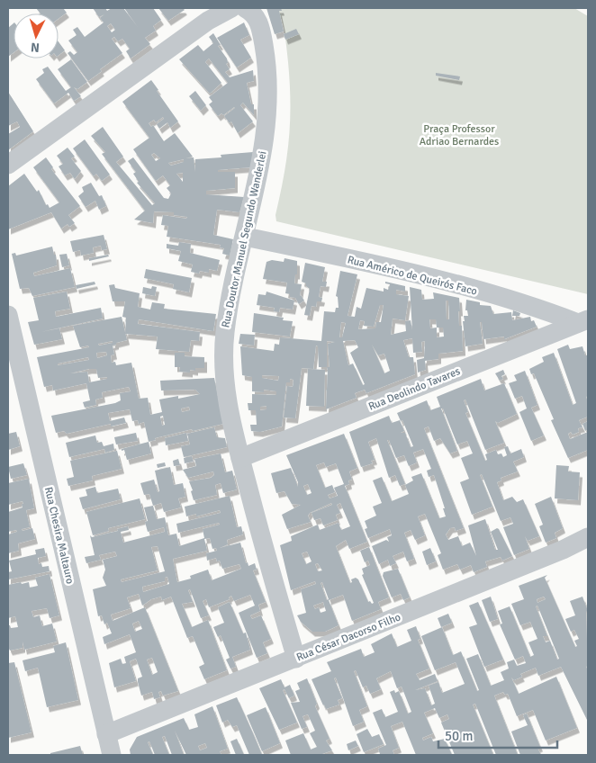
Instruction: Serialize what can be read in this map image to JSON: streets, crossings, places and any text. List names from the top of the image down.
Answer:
{
  "streets": {
    "street": [
      "Rua Doutor Manuel Segundo Wanderlei",
      "Rua Américo de Queirós Faco",
      "Rua Deolindo Tavares",
      "Rua Chesira Maltauro",
      "Rua César Dacorso Filho"
    ]
  },
  "crossings": [
    ["Rua Doutor Manuel Segundo Wanderlei", "Rua Américo de Queirós Faco"],
    ["Rua Doutor Manuel Segundo Wanderlei", "Rua Deolindo Tavares"],
    ["Rua Doutor Manuel Segundo Wanderlei", "Rua César Dacorso Filho"],
    ["Rua Américo de Queirós Faco", "Rua Deolindo Tavares"],
    ["Rua Chesira Maltauro", "Rua César Dacorso Filho"]
  ],
  "parks": ["Praça Professor Adriao Bernardes"],
  "scale_bar": "50 m",
  "north": "bottom"
}
